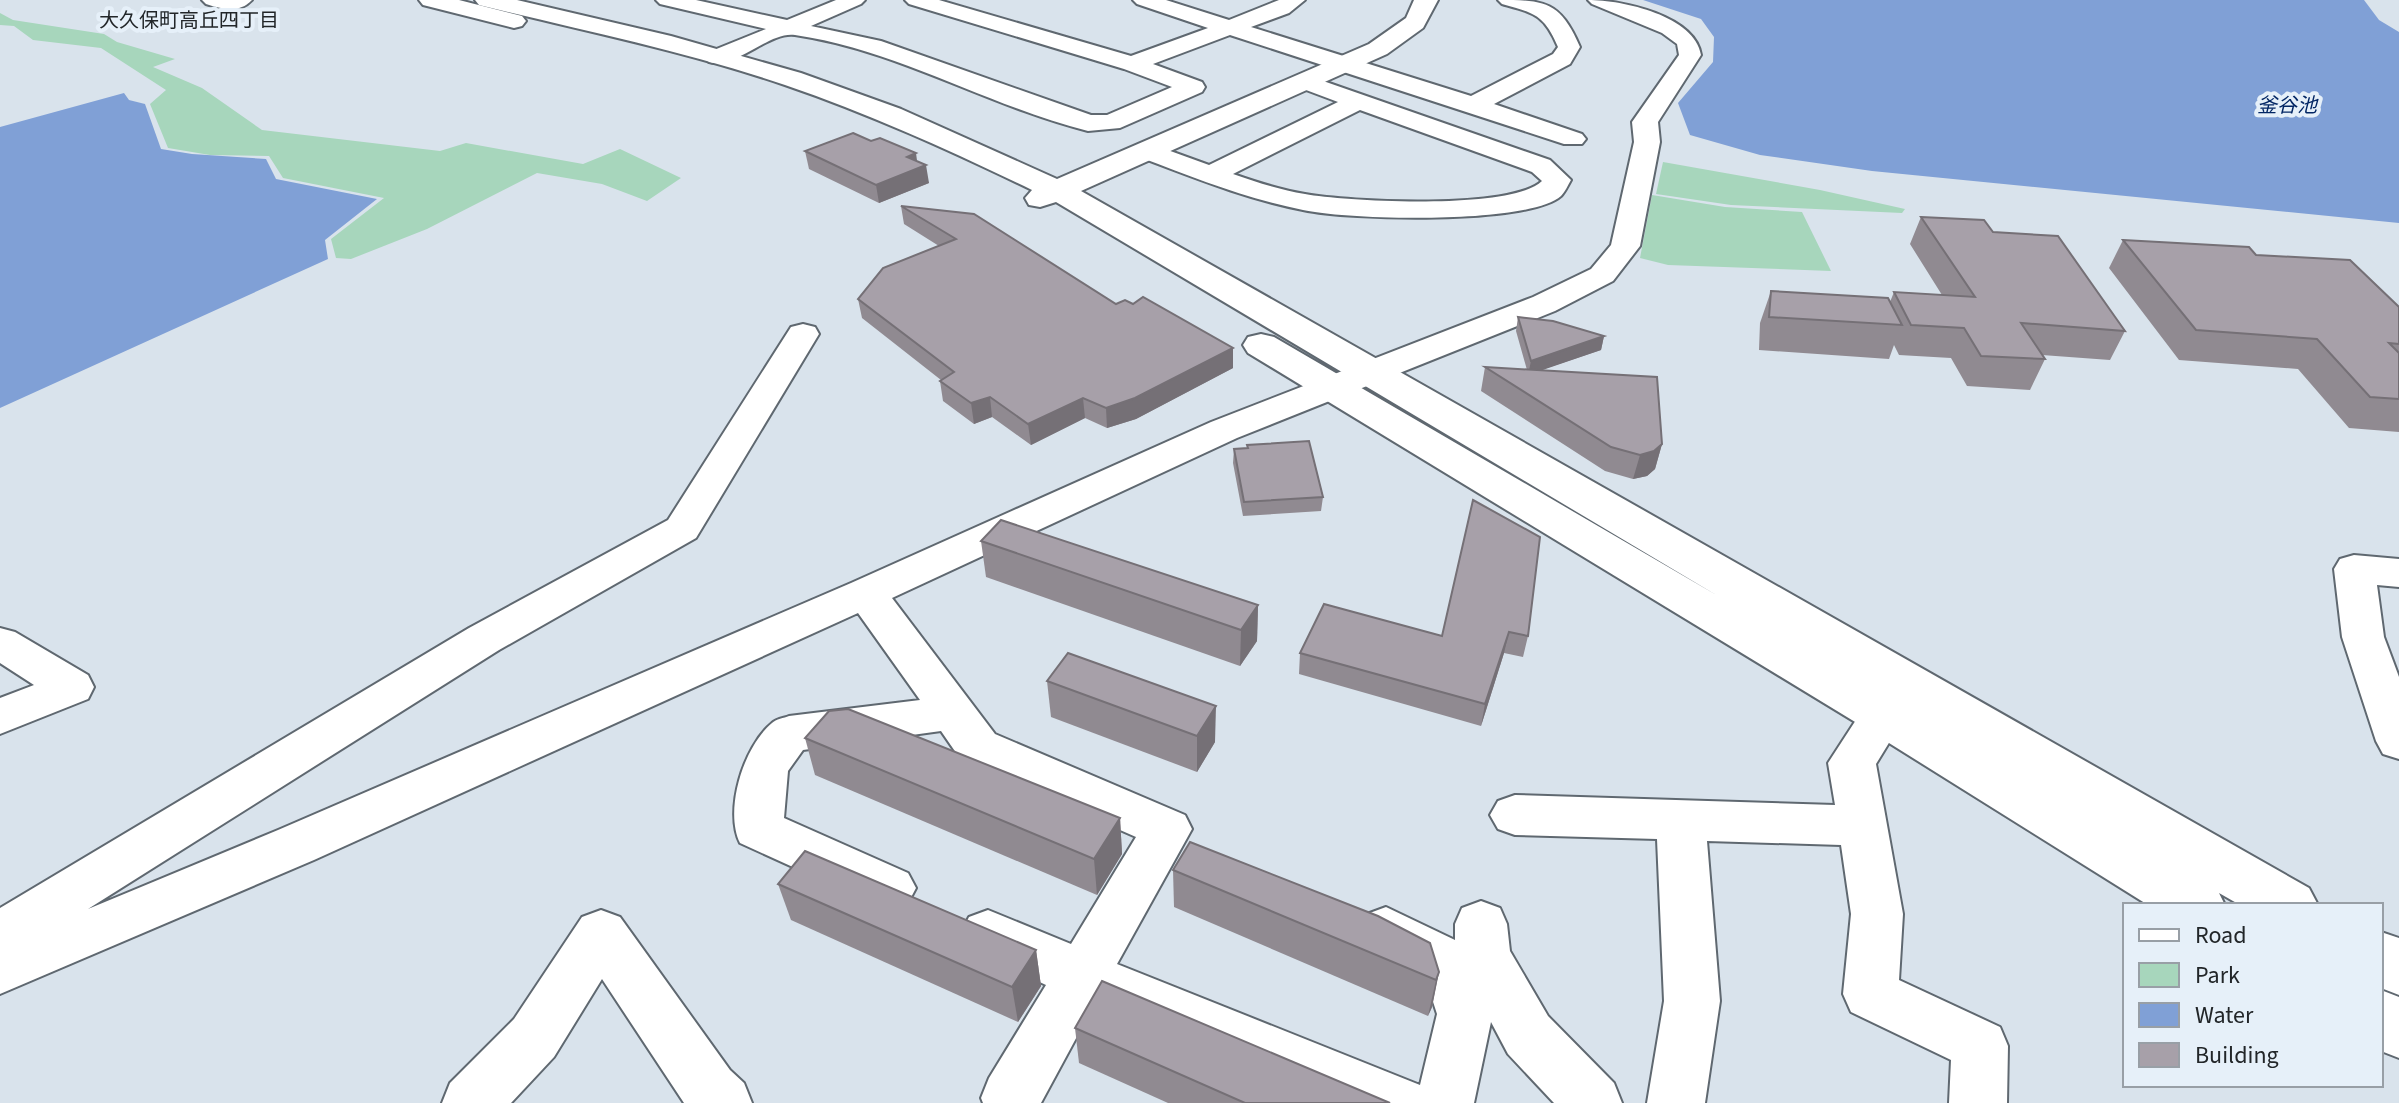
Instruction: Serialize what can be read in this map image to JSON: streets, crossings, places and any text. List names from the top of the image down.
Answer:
{
  "districts": ["大久保町高丘四丁目"],
  "water": ["釜谷池"],
  "legend": [
    "Road",
    "Park",
    "Water",
    "Building"
  ]
}
